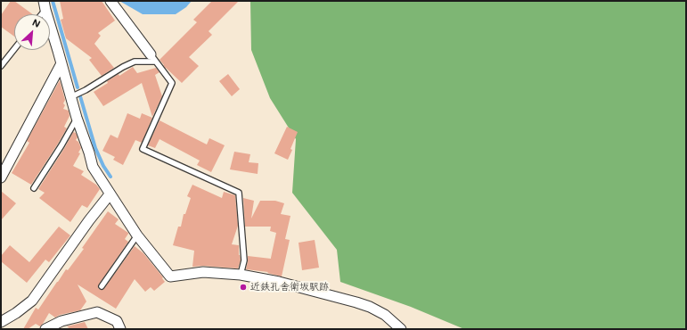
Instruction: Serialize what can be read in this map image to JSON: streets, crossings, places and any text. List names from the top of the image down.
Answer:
{
  "places": ["近鉄孔舎衛坂駅跡"],
  "north": "top right"
}
